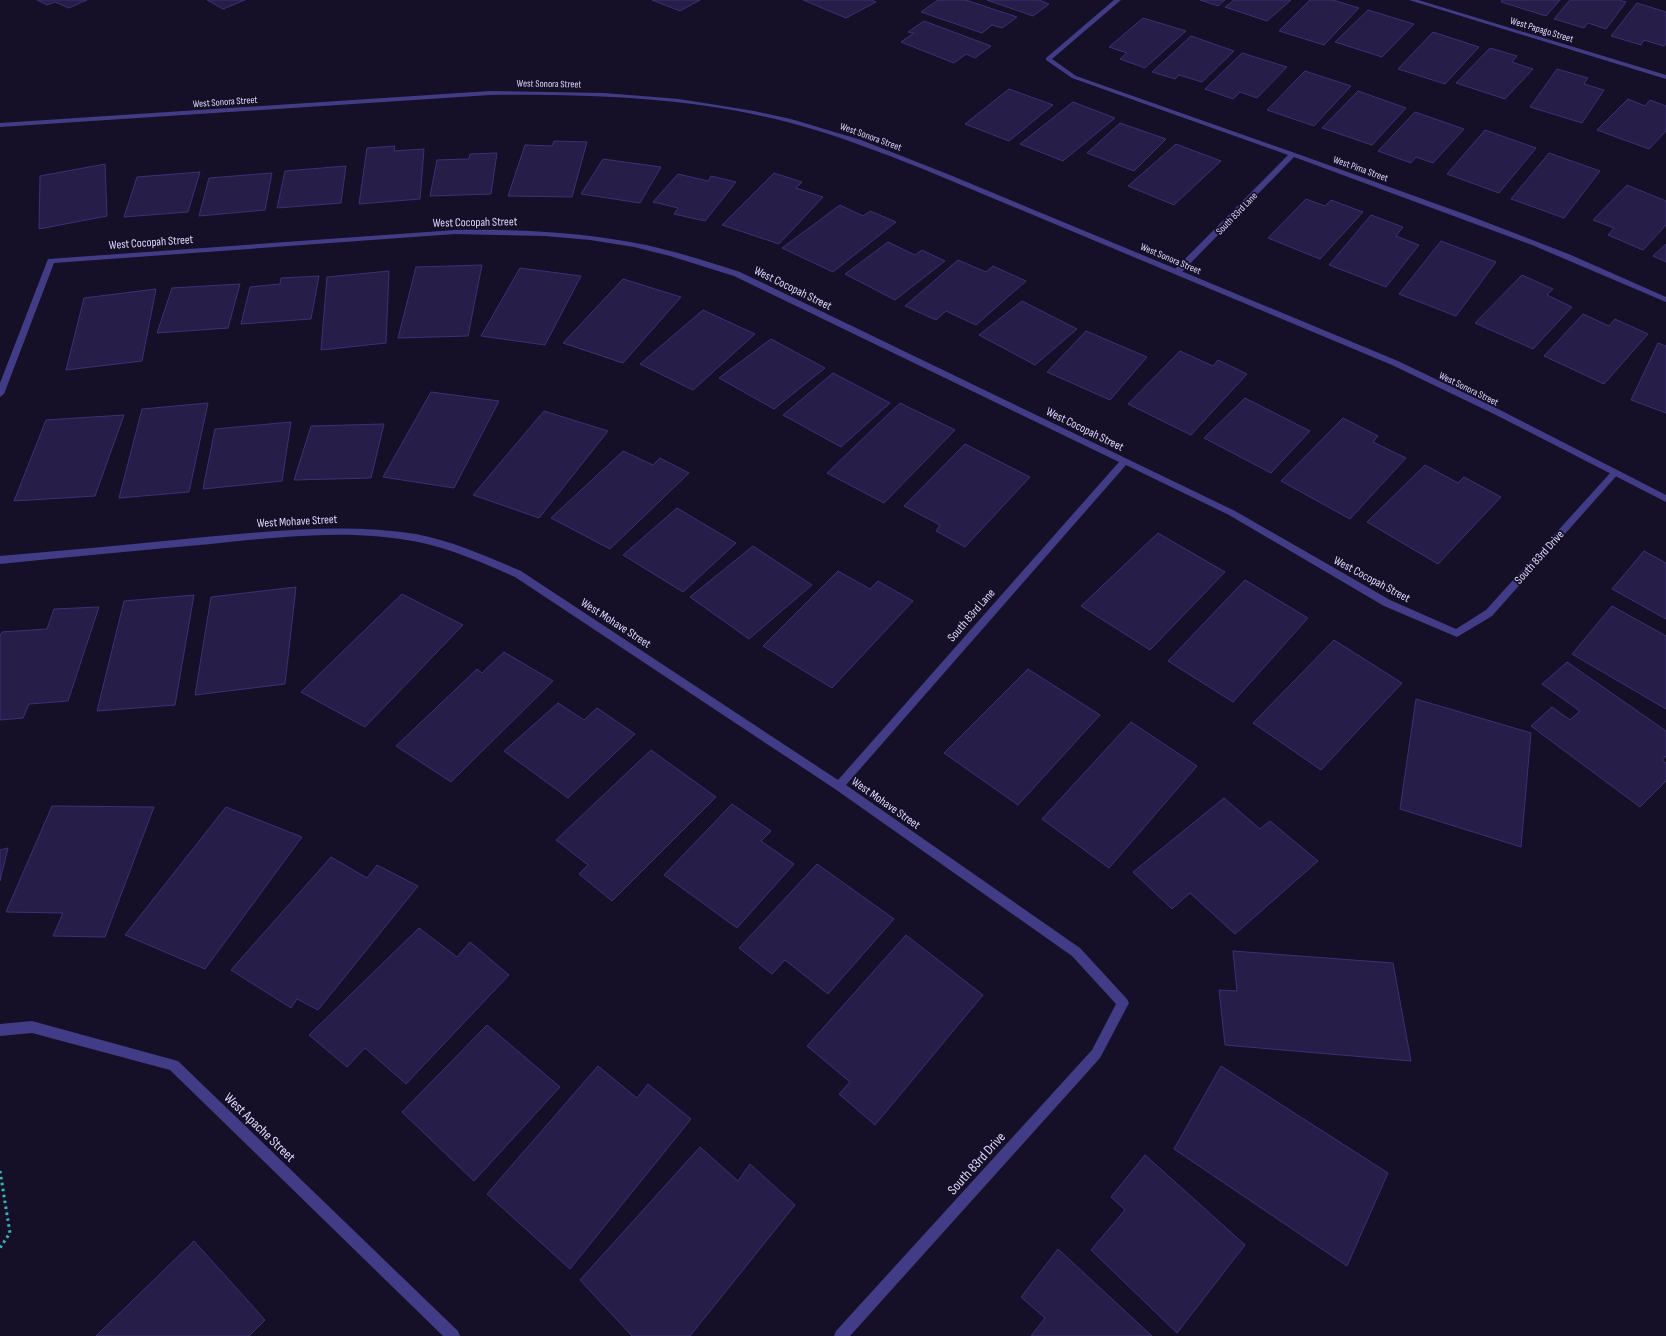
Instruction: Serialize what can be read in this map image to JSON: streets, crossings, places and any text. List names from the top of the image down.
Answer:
{
  "streets": {
    "street": [
      "West Papago Street",
      "West Sonora Street",
      "West Pima Street",
      "South 83rd Lane",
      "West Cocopah Street",
      "West Mohave Street",
      "South 83rd Drive",
      "West Apache Street"
    ]
  },
  "crossings": [
    ["West Sonora Street", "South 83rd Lane"],
    ["West Sonora Street", "South 83rd Drive"],
    ["West Pima Street", "South 83rd Lane"],
    ["South 83rd Lane", "West Cocopah Street"],
    ["South 83rd Lane", "West Mohave Street"],
    ["West Cocopah Street", "South 83rd Drive"],
    ["West Mohave Street", "South 83rd Drive"]
  ]
}
